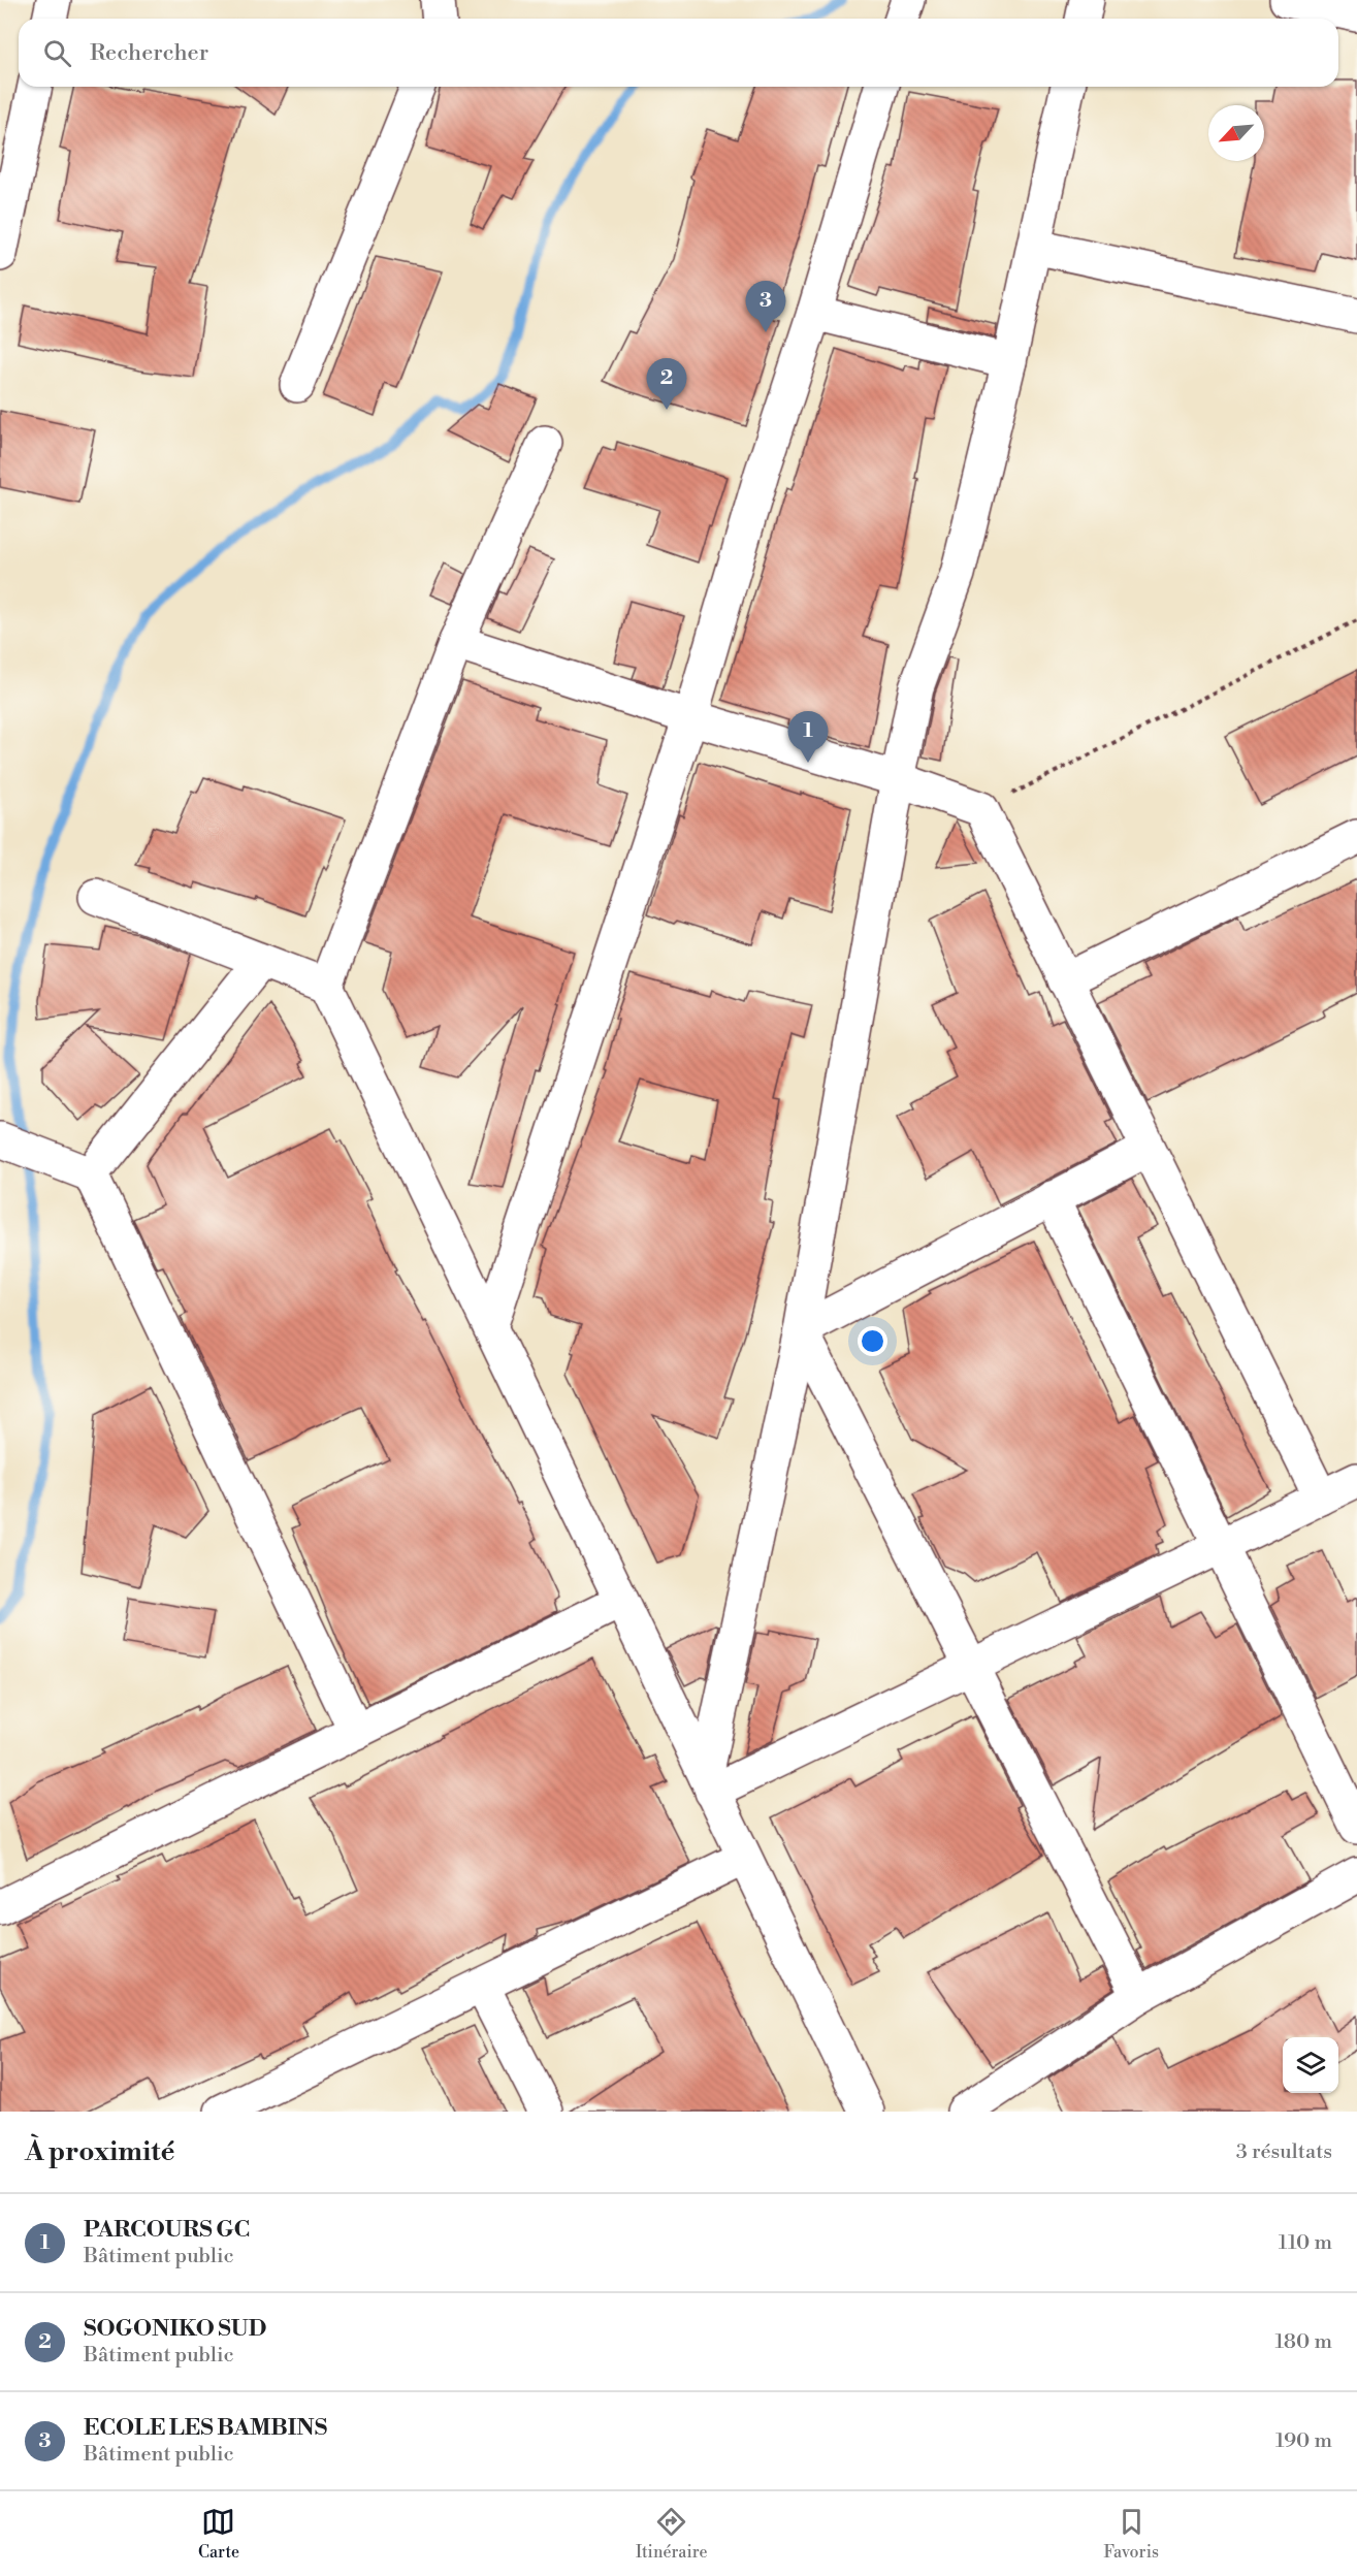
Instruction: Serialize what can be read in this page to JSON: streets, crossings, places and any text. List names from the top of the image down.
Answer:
{
  "north": "bottom left",
  "page": {
    "search": "Rechercher",
    "pins": ["3", "2", "1"],
    "heading": ["À proximité", "3 résultats"],
    "list": [
      {
        "mark": "1",
        "name": "PARCOURS GC",
        "note": "Bâtiment public",
        "value": "110 m"
      },
      {
        "mark": "2",
        "name": "SOGONIKO SUD",
        "note": "Bâtiment public",
        "value": "180 m"
      },
      {
        "mark": "3",
        "name": "ECOLE LES BAMBINS",
        "note": "Bâtiment public",
        "value": "190 m"
      }
    ],
    "nav": ["Carte", "Itinéraire", "Favoris"]
  }
}
